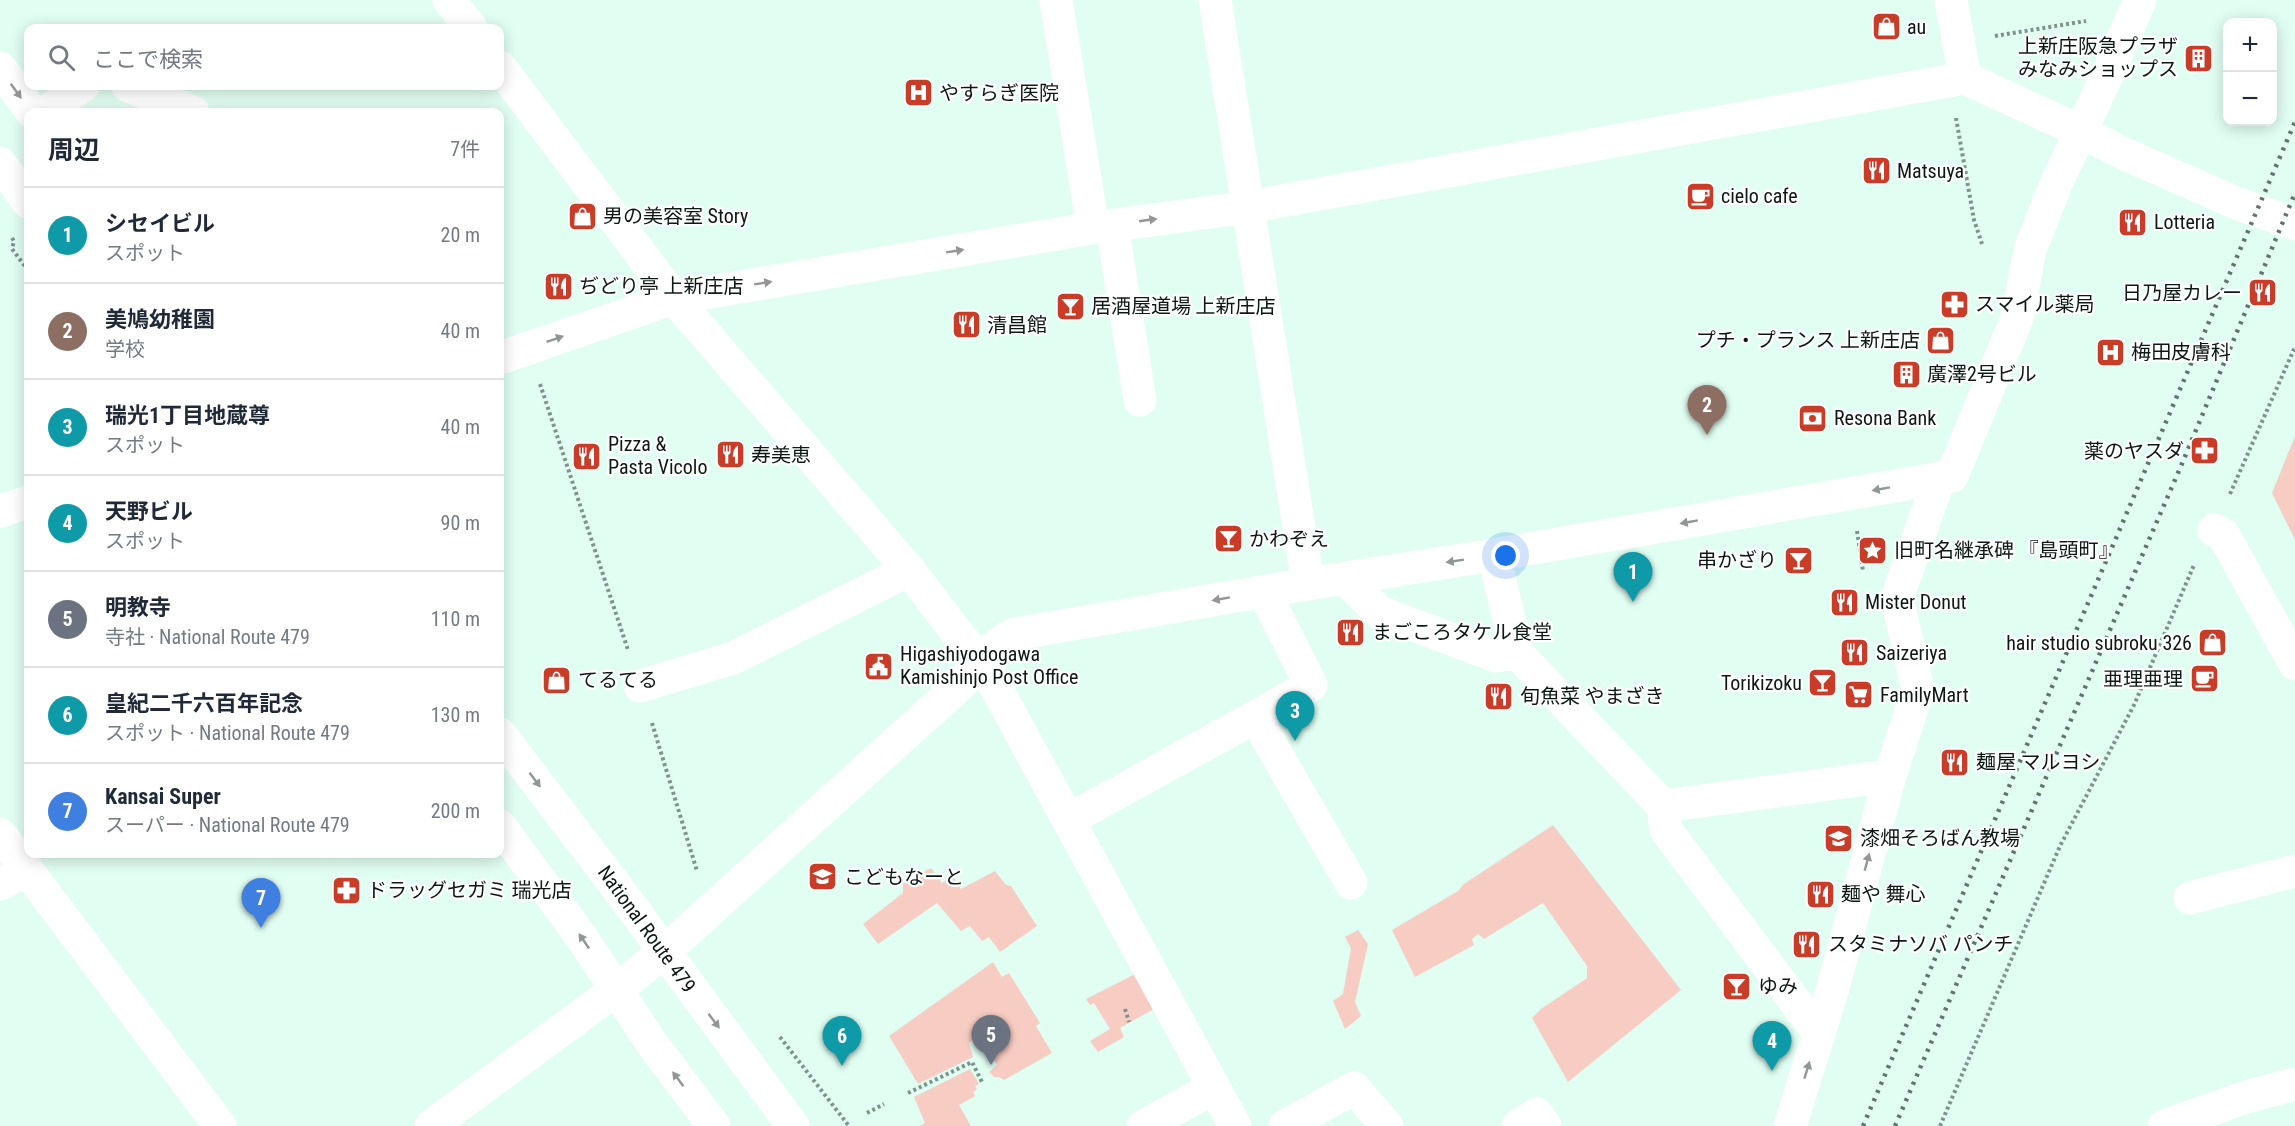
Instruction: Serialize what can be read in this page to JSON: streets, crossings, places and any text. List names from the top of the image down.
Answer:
{
  "streets": {
    "main road": ["National Route 479"]
  },
  "places": {
    "shop": [
      "au",
      "男の美容室 Story",
      "プチ・プランス 上新庄店",
      "hair studio subroku 326",
      "てるてる"
    ],
    "building": ["上新庄阪急プラザ みなみショップス", "廣澤2号ビル"],
    "hospital": ["やすらぎ医院", "梅田皮膚科"],
    "restaurant": [
      "Matsuya",
      "Lotteria",
      "ぢどり亭 上新庄店",
      "日乃屋カレー",
      "清昌館",
      "寿美恵",
      "Pizza & Pasta Vicolo",
      "Mister Donut",
      "まごころタケル食堂",
      "Saizeriya",
      "旬魚菜 やまざき",
      "麺屋 マルヨシ",
      "麺や 舞心",
      "スタミナソバ パンチ"
    ],
    "cafe": ["cielo cafe", "亜理亜理"],
    "pharmacy": ["スマイル薬局", "薬のヤスダ", "ドラッグセガミ 瑞光店"],
    "bar": [
      "居酒屋道場 上新庄店",
      "かわぞえ",
      "串かざり",
      "Torikizoku",
      "ゆみ"
    ],
    "bank": ["Resona Bank"],
    "place": ["旧町名継承碑 『島頭町』"],
    "public building": ["Higashiyodogawa Kamishinjo Post Office"],
    "supermarket": ["FamilyMart"],
    "school or university": ["漆畑そろばん教場", "こどもなーと"]
  },
  "page": {
    "map_buttons": ["+", "−"],
    "search": "ここで検索",
    "heading": ["周辺", "7件"],
    "list": [
      {
        "mark": "1",
        "name": "シセイビル",
        "note": "スポット",
        "value": "20 m"
      },
      {
        "mark": "2",
        "name": "美鳩幼稚園",
        "note": "学校",
        "value": "40 m"
      },
      {
        "mark": "3",
        "name": "瑞光1丁目地蔵尊",
        "note": "スポット",
        "value": "40 m"
      },
      {
        "mark": "4",
        "name": "天野ビル",
        "note": "スポット",
        "value": "90 m"
      },
      {
        "mark": "5",
        "name": "明教寺",
        "note": "寺社 · National Route 479",
        "value": "110 m"
      },
      {
        "mark": "6",
        "name": "皇紀二千六百年記念",
        "note": "スポット · National Route 479",
        "value": "130 m"
      },
      {
        "mark": "7",
        "name": "Kansai Super",
        "note": "スーパー · National Route 479",
        "value": "200 m"
      }
    ],
    "pins": [
      "2",
      "1",
      "3",
      "7",
      "5",
      "6",
      "4"
    ]
  }
}
